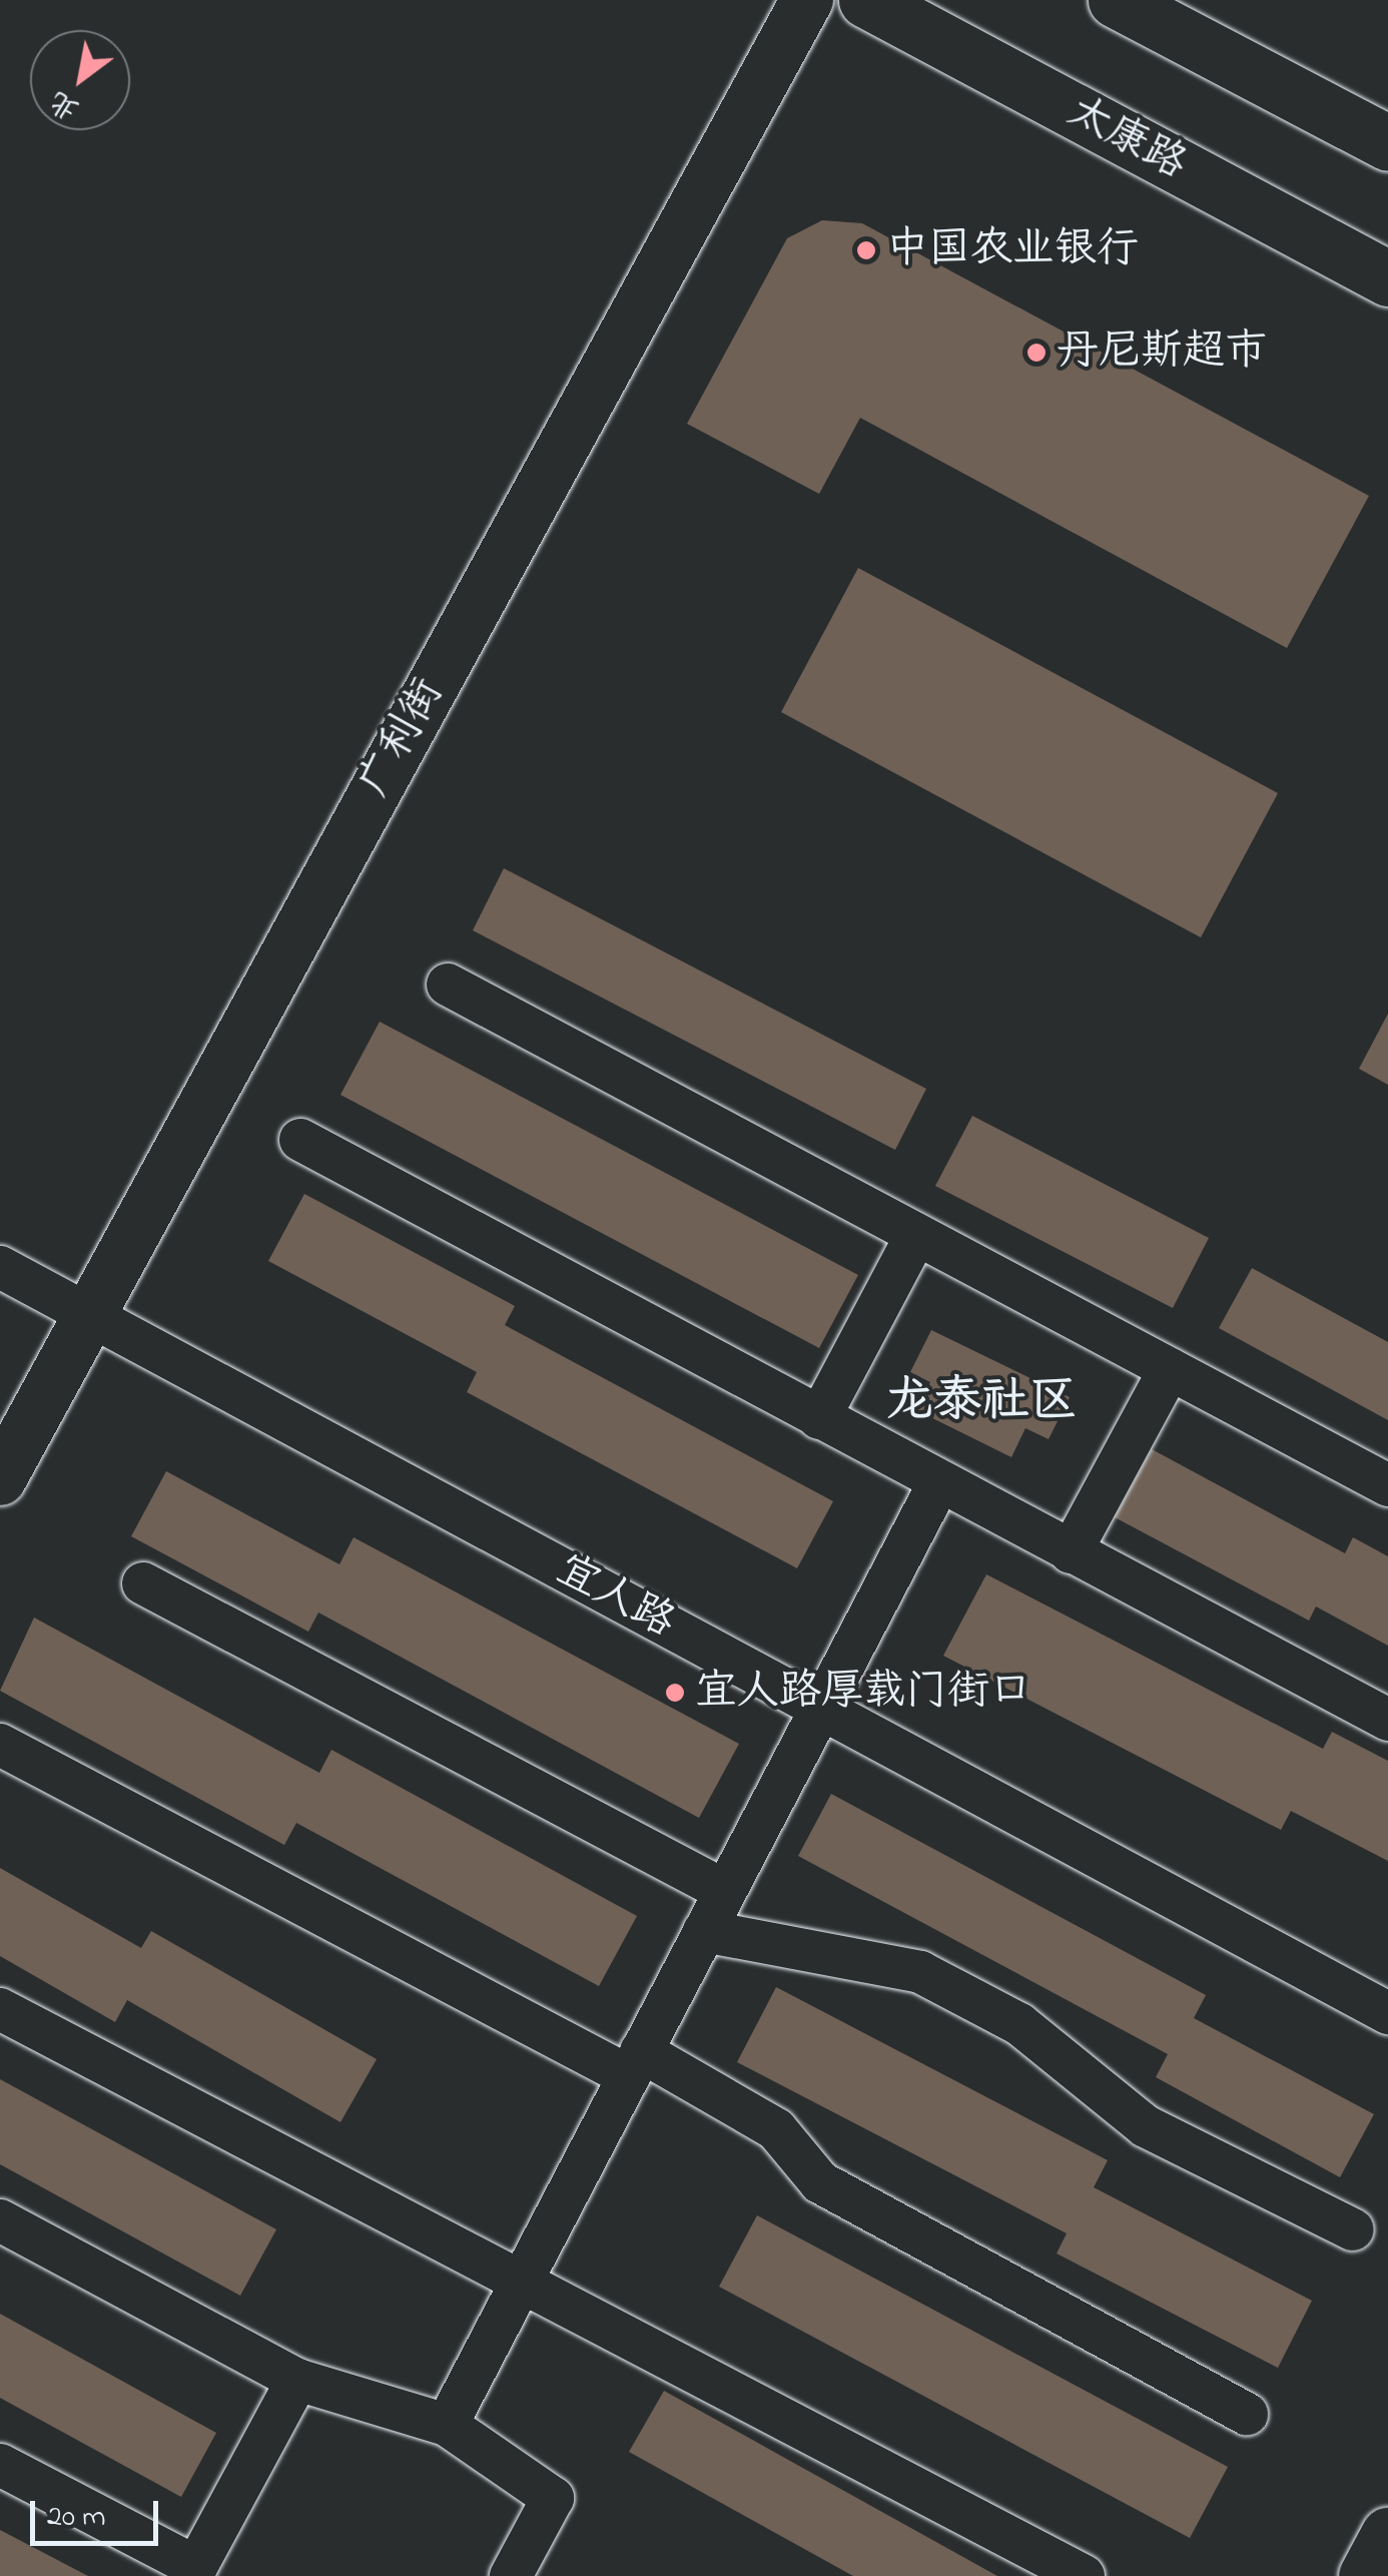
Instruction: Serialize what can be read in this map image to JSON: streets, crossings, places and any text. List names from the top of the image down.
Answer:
{
  "streets": {
    "main road": ["太康路"],
    "street": ["广利街", "宜人路"]
  },
  "crossings": [
    ["广利街", "宜人路"]
  ],
  "districts": ["龙泰社区"],
  "places": ["中国农业银行", "丹尼斯超市", "宜人路厚载门街口"],
  "scale_bar": "20 m",
  "north": "bottom left"
}
